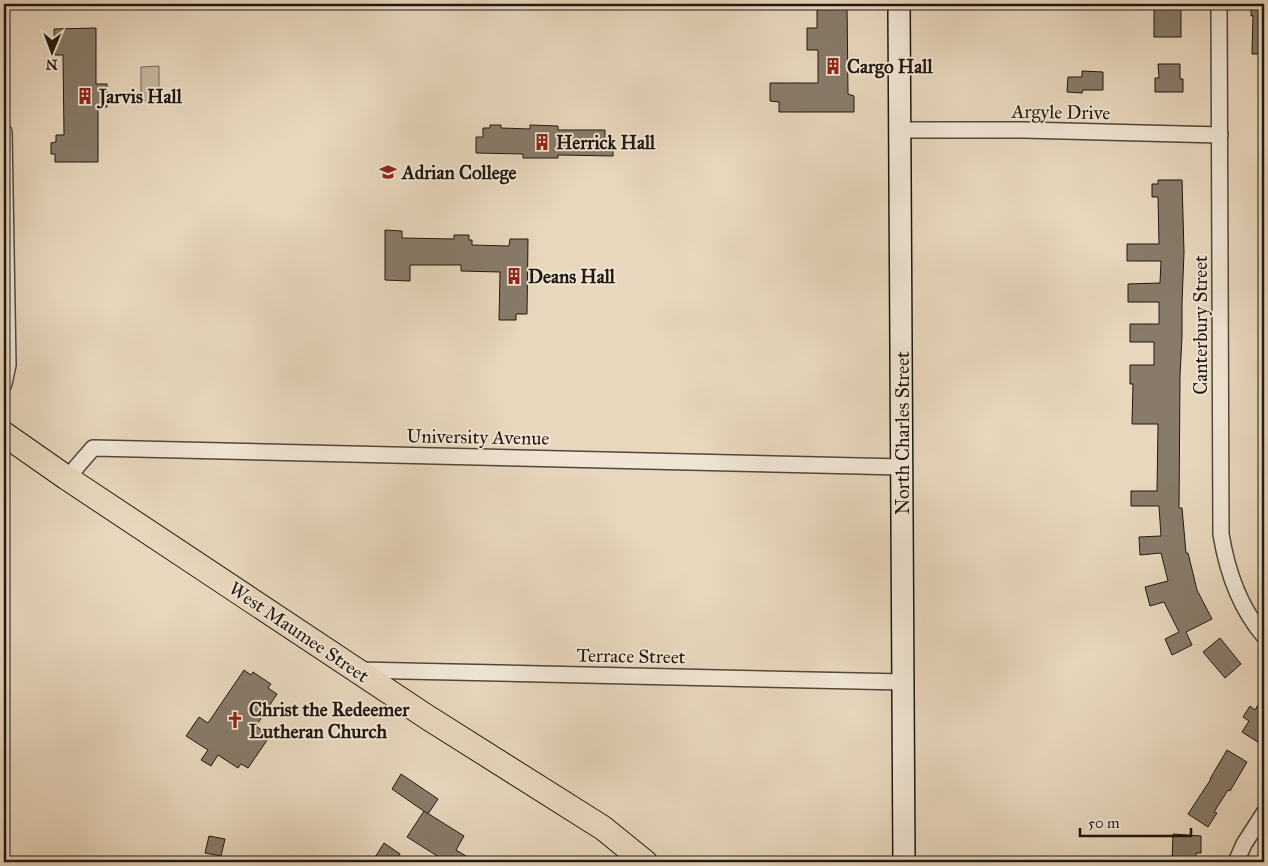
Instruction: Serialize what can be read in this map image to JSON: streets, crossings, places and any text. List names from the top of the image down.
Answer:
{
  "streets": {
    "main road": ["West Maumee Street"],
    "street": [
      "Argyle Drive",
      "Canterbury Street",
      "North Charles Street",
      "University Avenue",
      "Terrace Street"
    ]
  },
  "crossings": [
    ["Argyle Drive", "Canterbury Street"],
    ["Argyle Drive", "North Charles Street"],
    ["North Charles Street", "University Avenue"],
    ["North Charles Street", "Terrace Street"],
    ["University Avenue", "West Maumee Street"],
    ["West Maumee Street", "Terrace Street"]
  ],
  "places": {
    "building": [
      "Cargo Hall",
      "Jarvis Hall",
      "Herrick Hall",
      "Deans Hall"
    ],
    "school or university": ["Adrian College"],
    "church": ["Christ the Redeemer Lutheran Church"]
  },
  "scale_bar": "50 m",
  "north": "bottom"
}
